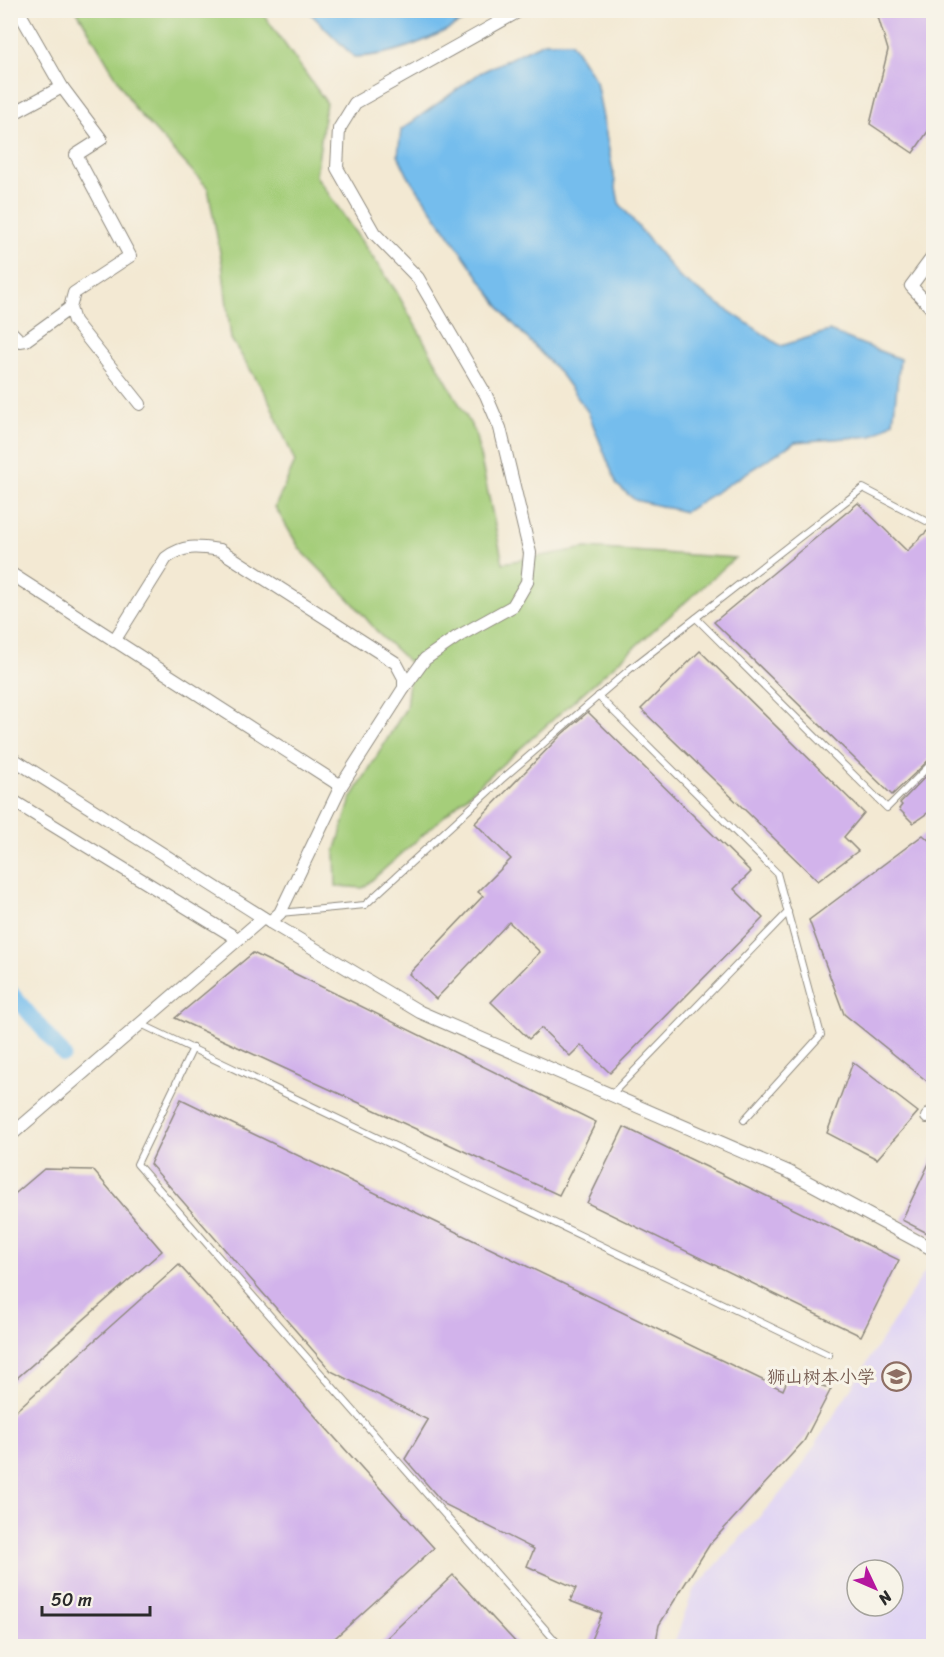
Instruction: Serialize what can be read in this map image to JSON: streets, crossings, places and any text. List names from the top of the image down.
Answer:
{
  "places": {
    "school or university": ["狮山树本小学"]
  },
  "scale_bar": "50 m",
  "north": "bottom right"
}
